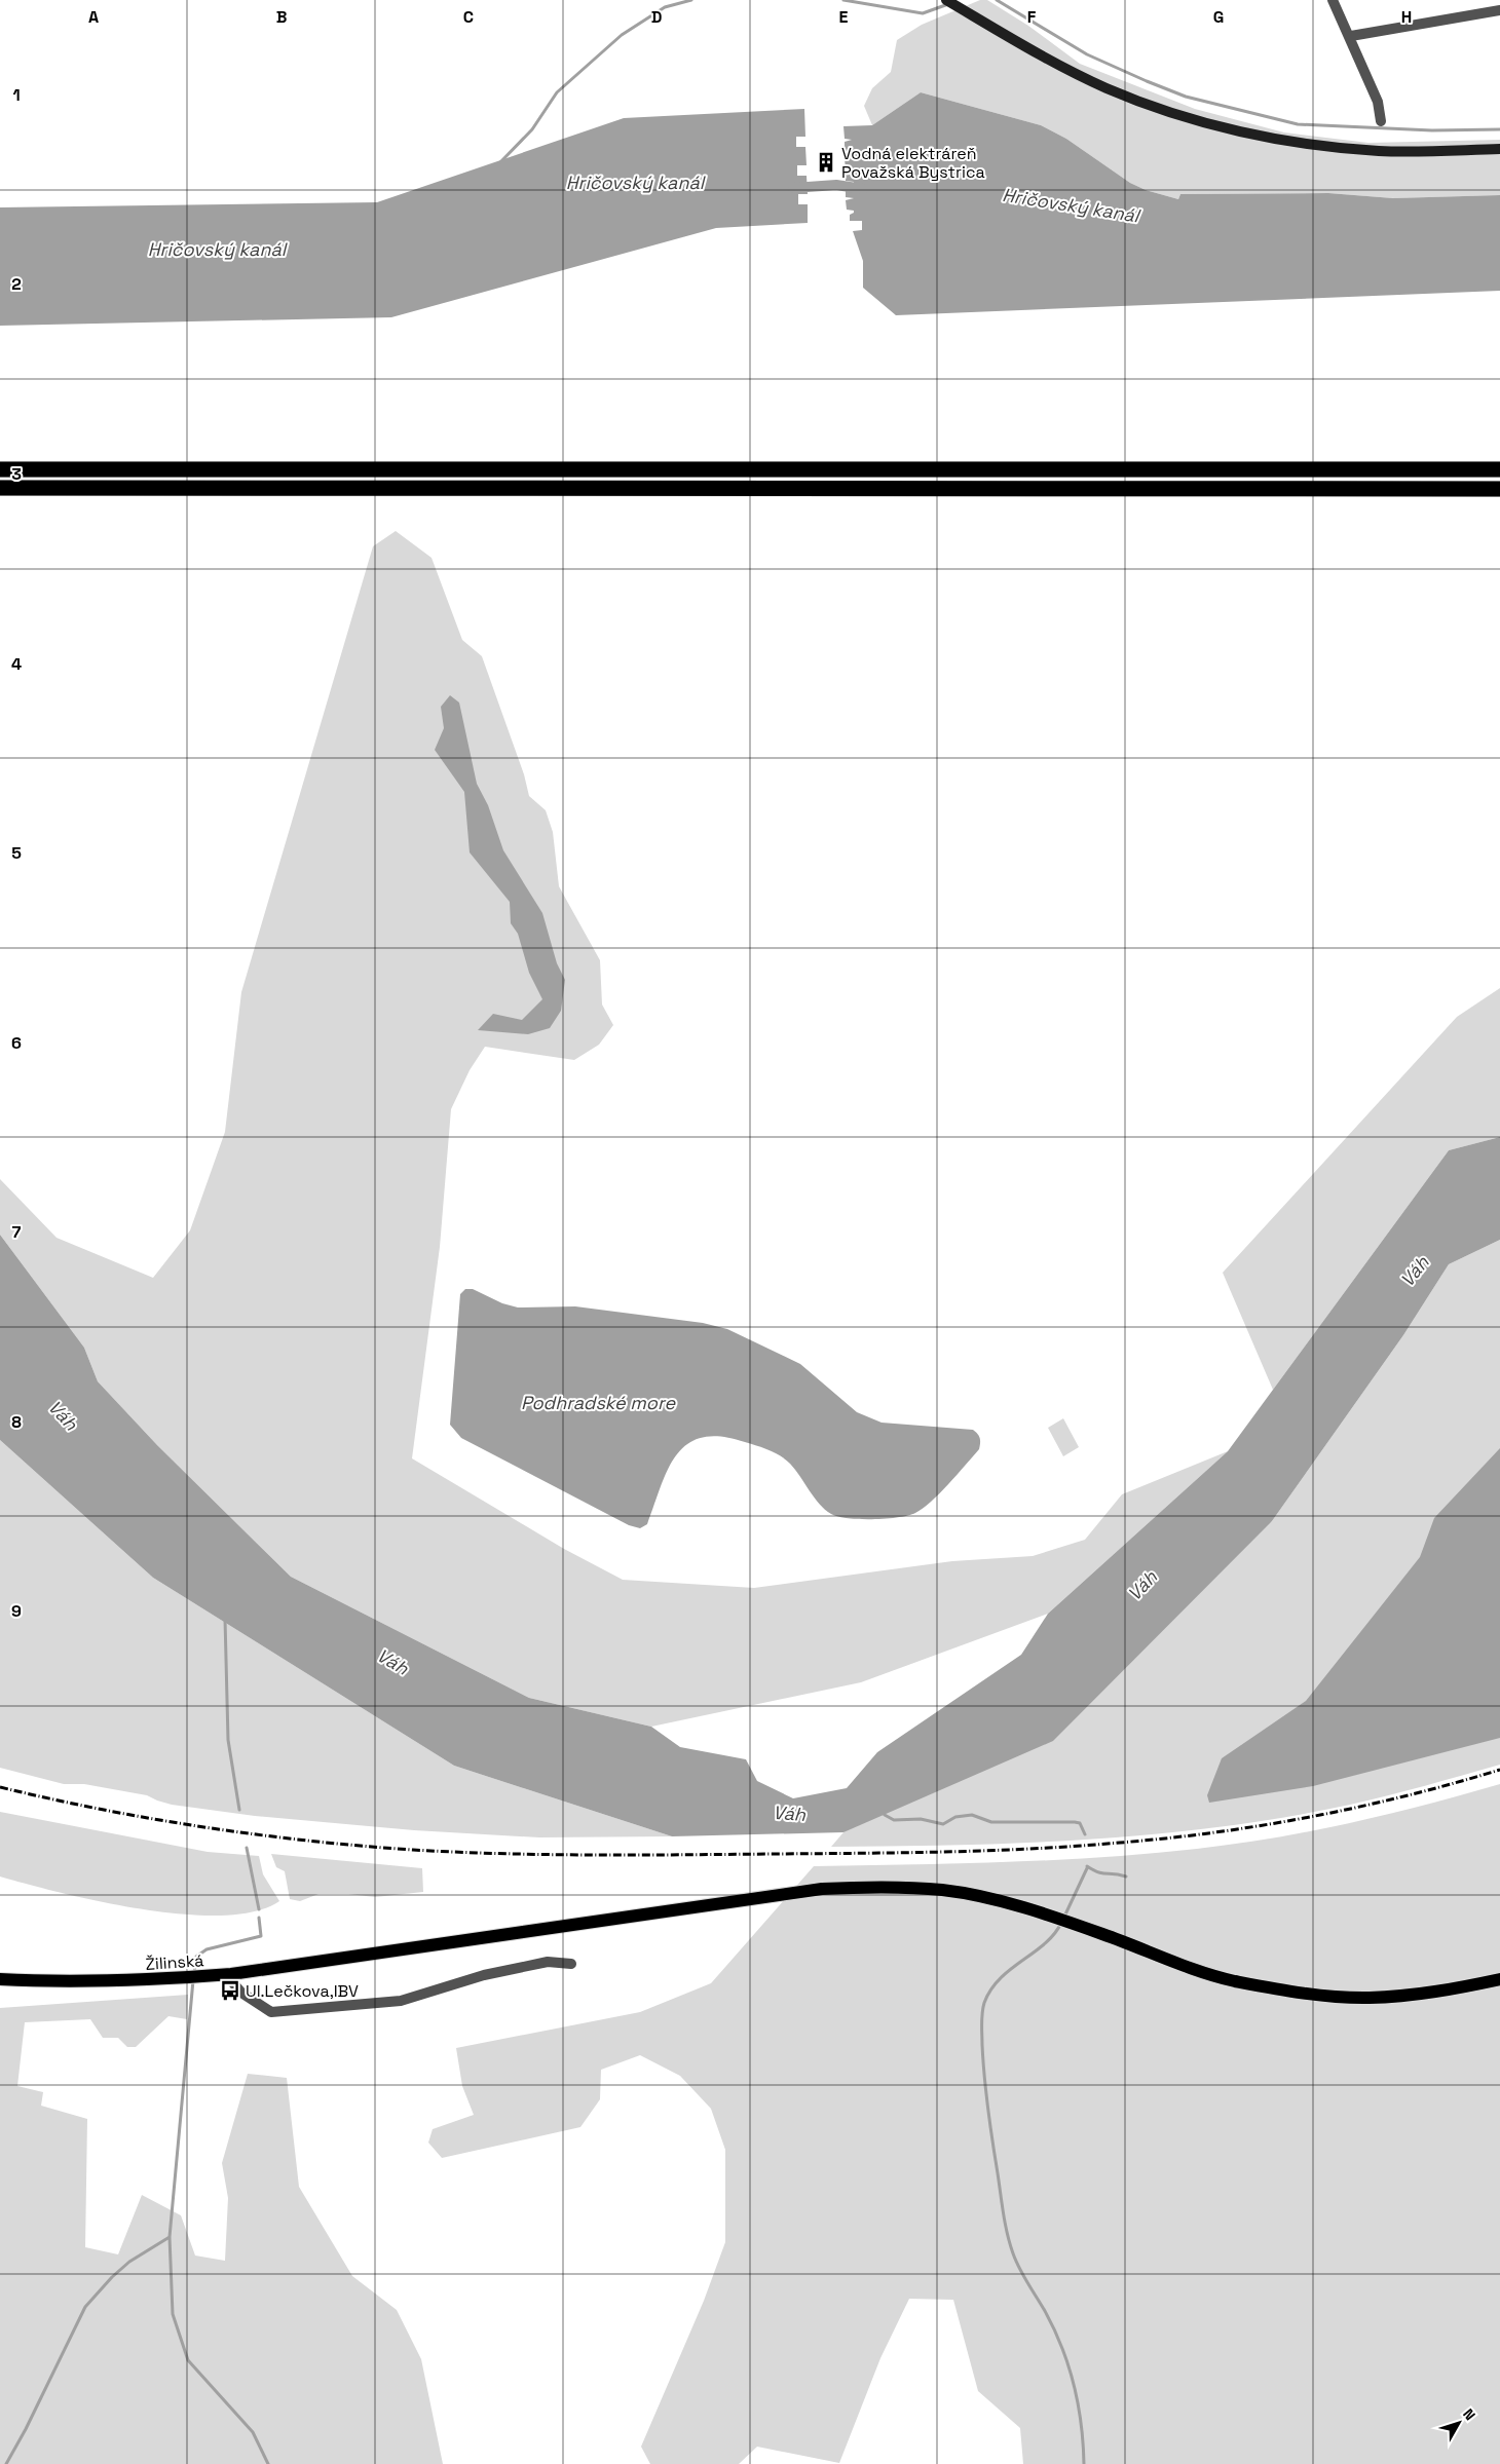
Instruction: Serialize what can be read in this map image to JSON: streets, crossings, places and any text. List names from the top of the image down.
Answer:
{
  "streets": {
    "main road": ["Žilinská"]
  },
  "water": ["Hričovský kanál", "Váh", "Podhradské more"],
  "places": {
    "building": ["Vodná elektráreň Považská Bystrica"],
    "bus stop": ["Ul.Lečkova,IBV"]
  },
  "north": "top right",
  "grid": {
    "columns": [
      "A",
      "B",
      "C",
      "D",
      "E",
      "F",
      "G",
      "H"
    ],
    "rows": [
      "1",
      "2",
      "3",
      "4",
      "5",
      "6",
      "7",
      "8",
      "9"
    ]
  }
}
